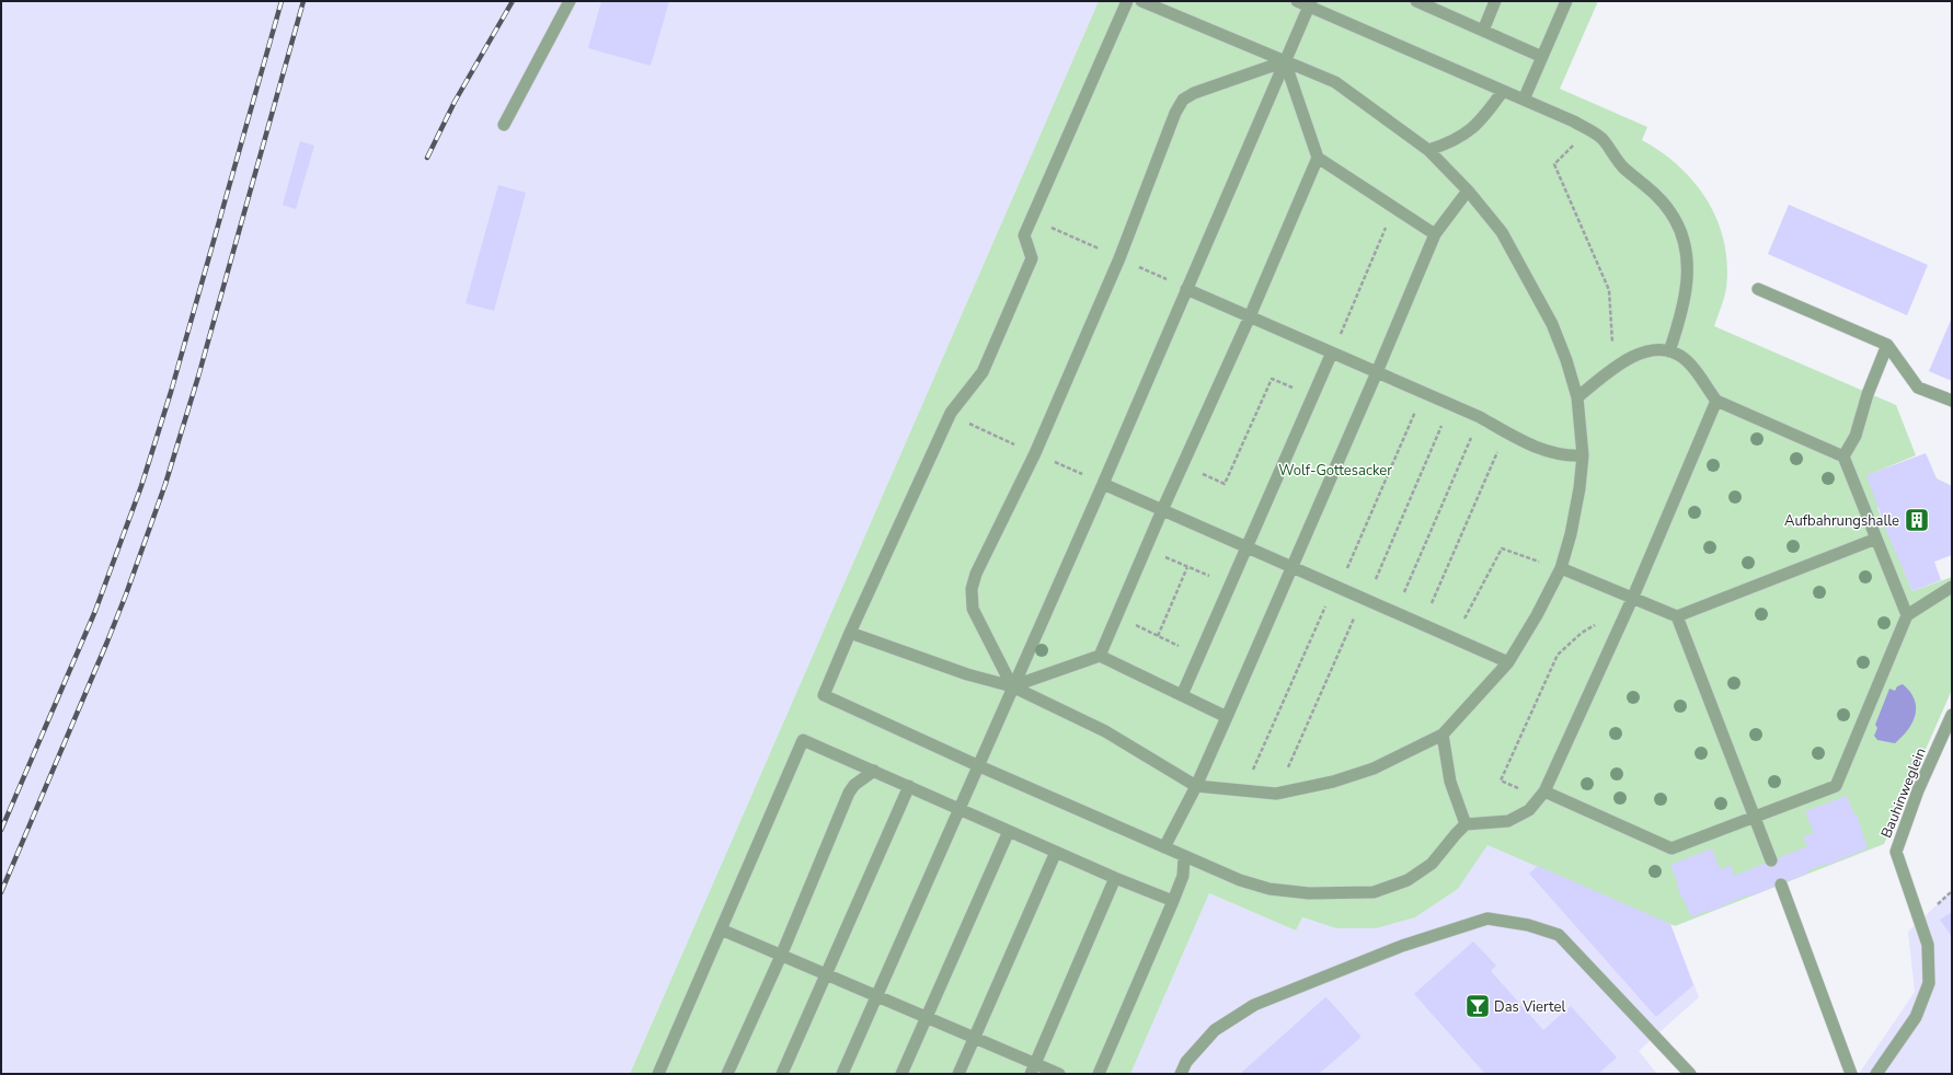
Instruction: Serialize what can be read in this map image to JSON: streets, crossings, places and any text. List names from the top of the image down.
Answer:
{
  "streets": {
    "lane": ["Bauhinweglein"]
  },
  "parks": ["Wolf-Gottesacker"],
  "places": {
    "building": ["Aufbahrungshalle"],
    "bar": ["Das Viertel"]
  }
}
